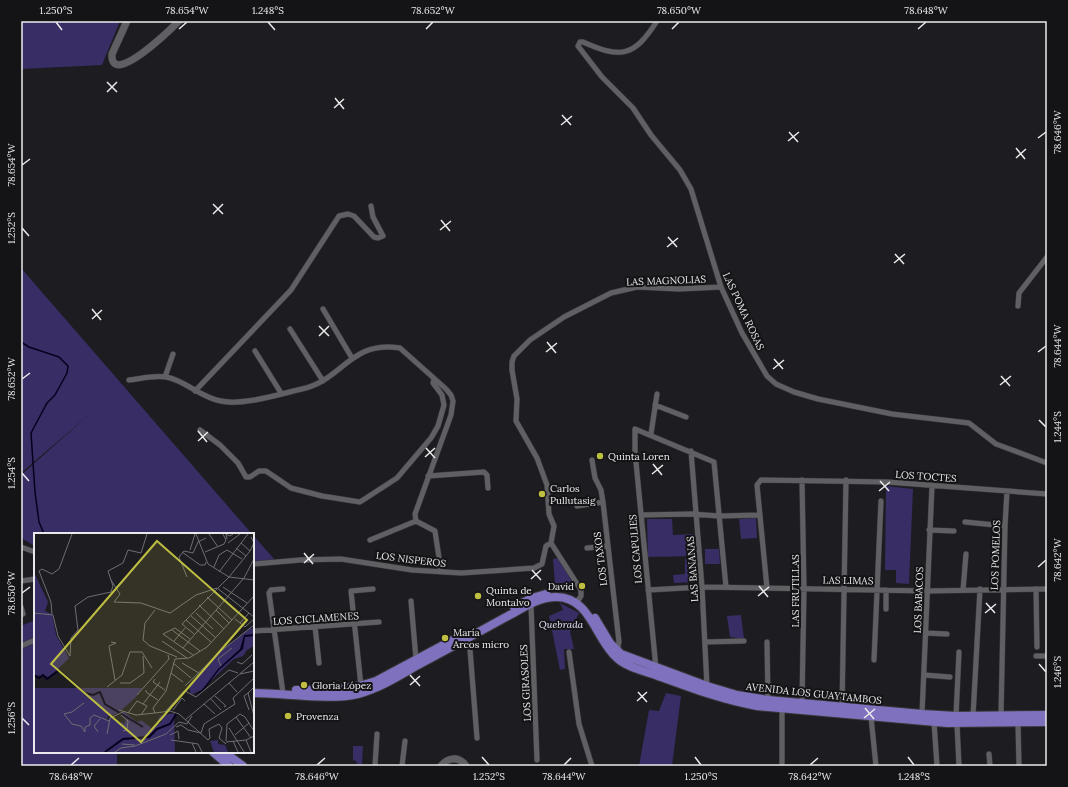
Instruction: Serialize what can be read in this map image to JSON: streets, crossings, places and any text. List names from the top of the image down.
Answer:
{
  "streets": {
    "main road": ["AVENIDA LOS GUAYTAMBOS"],
    "street": [
      "LAS MAGNOLIAS",
      "LAS POMA ROSAS",
      "LOS TOCTES",
      "LOS CAPULIES",
      "LOS POMELOS",
      "LOS NISPEROS",
      "LOS TAXOS",
      "LAS BANANAS",
      "LAS LIMAS",
      "LAS FRUTILLAS",
      "LOS BABACOS",
      "LOS CICLAMENES",
      "LOS GIRASOLES"
    ]
  },
  "crossings": [
    ["LAS MAGNOLIAS", "LAS POMA ROSAS"],
    ["LAS MAGNOLIAS", "LOS NISPEROS"],
    ["LOS TOCTES", "LOS POMELOS"],
    ["LOS TOCTES", "LAS FRUTILLAS"],
    ["LOS TOCTES", "LOS BABACOS"],
    ["LOS CAPULIES", "LAS LIMAS"],
    ["LOS CAPULIES", "AVENIDA LOS GUAYTAMBOS"],
    ["LOS POMELOS", "LAS LIMAS"],
    ["LOS POMELOS", "AVENIDA LOS GUAYTAMBOS"],
    ["LOS TAXOS", "AVENIDA LOS GUAYTAMBOS"],
    ["LAS BANANAS", "LAS LIMAS"],
    ["LAS BANANAS", "AVENIDA LOS GUAYTAMBOS"],
    ["LAS LIMAS", "LAS FRUTILLAS"],
    ["LAS LIMAS", "LOS BABACOS"],
    ["LAS FRUTILLAS", "AVENIDA LOS GUAYTAMBOS"],
    ["LOS BABACOS", "AVENIDA LOS GUAYTAMBOS"]
  ],
  "parks": ["Quebrada"],
  "places": [
    "Quinta Loren",
    "Carlos Pullutasig",
    "David",
    "Quinta de Montalvo",
    "María Arcos micro",
    "Gloria López",
    "Provenza"
  ],
  "coordinates": [
    "1.250°S",
    "78.654°W",
    "1.248°S",
    "78.652°W",
    "78.650°W",
    "78.648°W",
    "78.646°W",
    "1.252°S",
    "78.644°W",
    "1.244°S",
    "1.254°S",
    "78.642°W",
    "1.246°S",
    "1.256°S"
  ]
}
